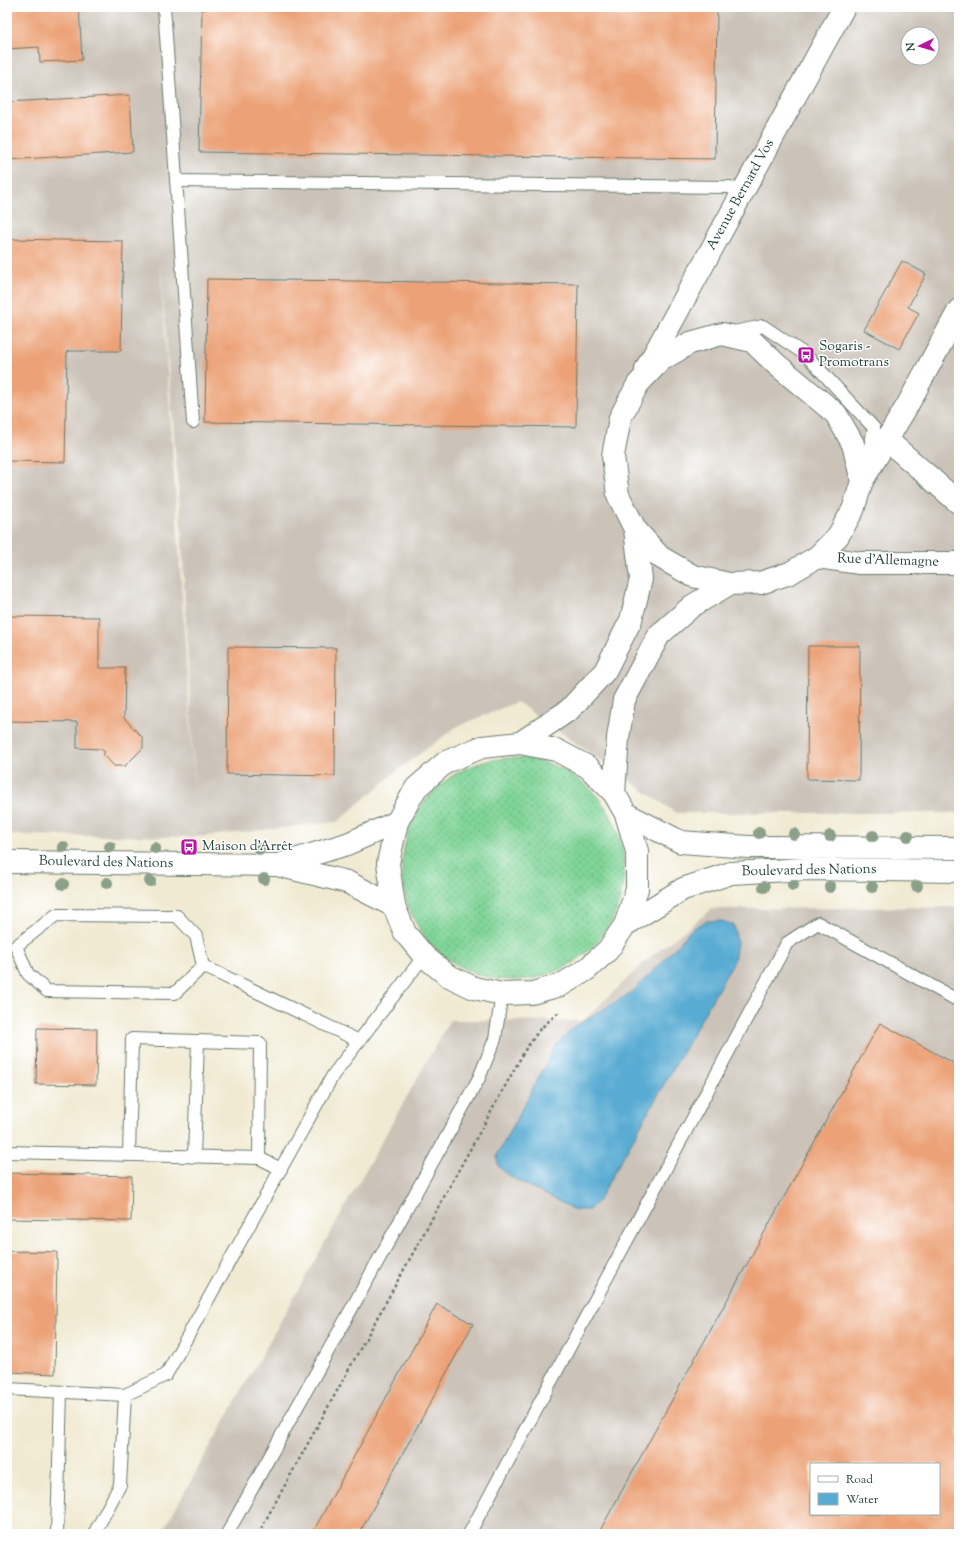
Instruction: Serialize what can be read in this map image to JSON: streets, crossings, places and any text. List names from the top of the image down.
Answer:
{
  "streets": {
    "street": ["Avenue Bernard Vos", "Rue d'Allemagne", "Boulevard des Nations"]
  },
  "places": {
    "bus stop": ["Sogaris - Promotrans", "Maison d'Arrêt"]
  },
  "legend": ["Road", "Water"],
  "north": "left"
}
